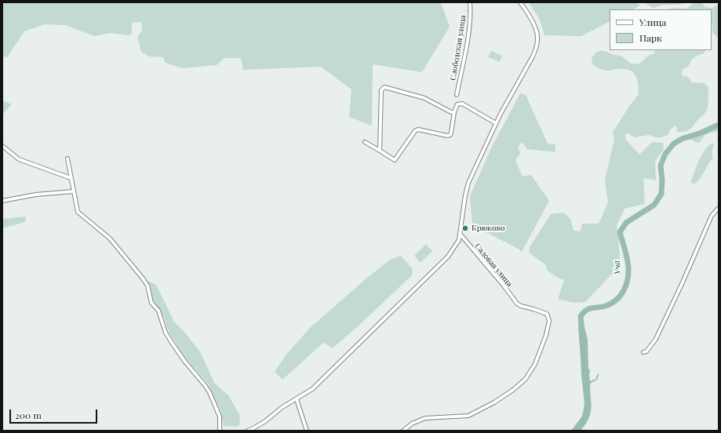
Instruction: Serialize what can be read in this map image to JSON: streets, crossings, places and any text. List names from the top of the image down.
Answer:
{
  "streets": {
    "street": ["Слободская улица", "Садовая улица"]
  },
  "water": ["Уча"],
  "places": ["Крюково"],
  "legend": ["Улица", "Парк"],
  "scale_bar": "200 m"
}
